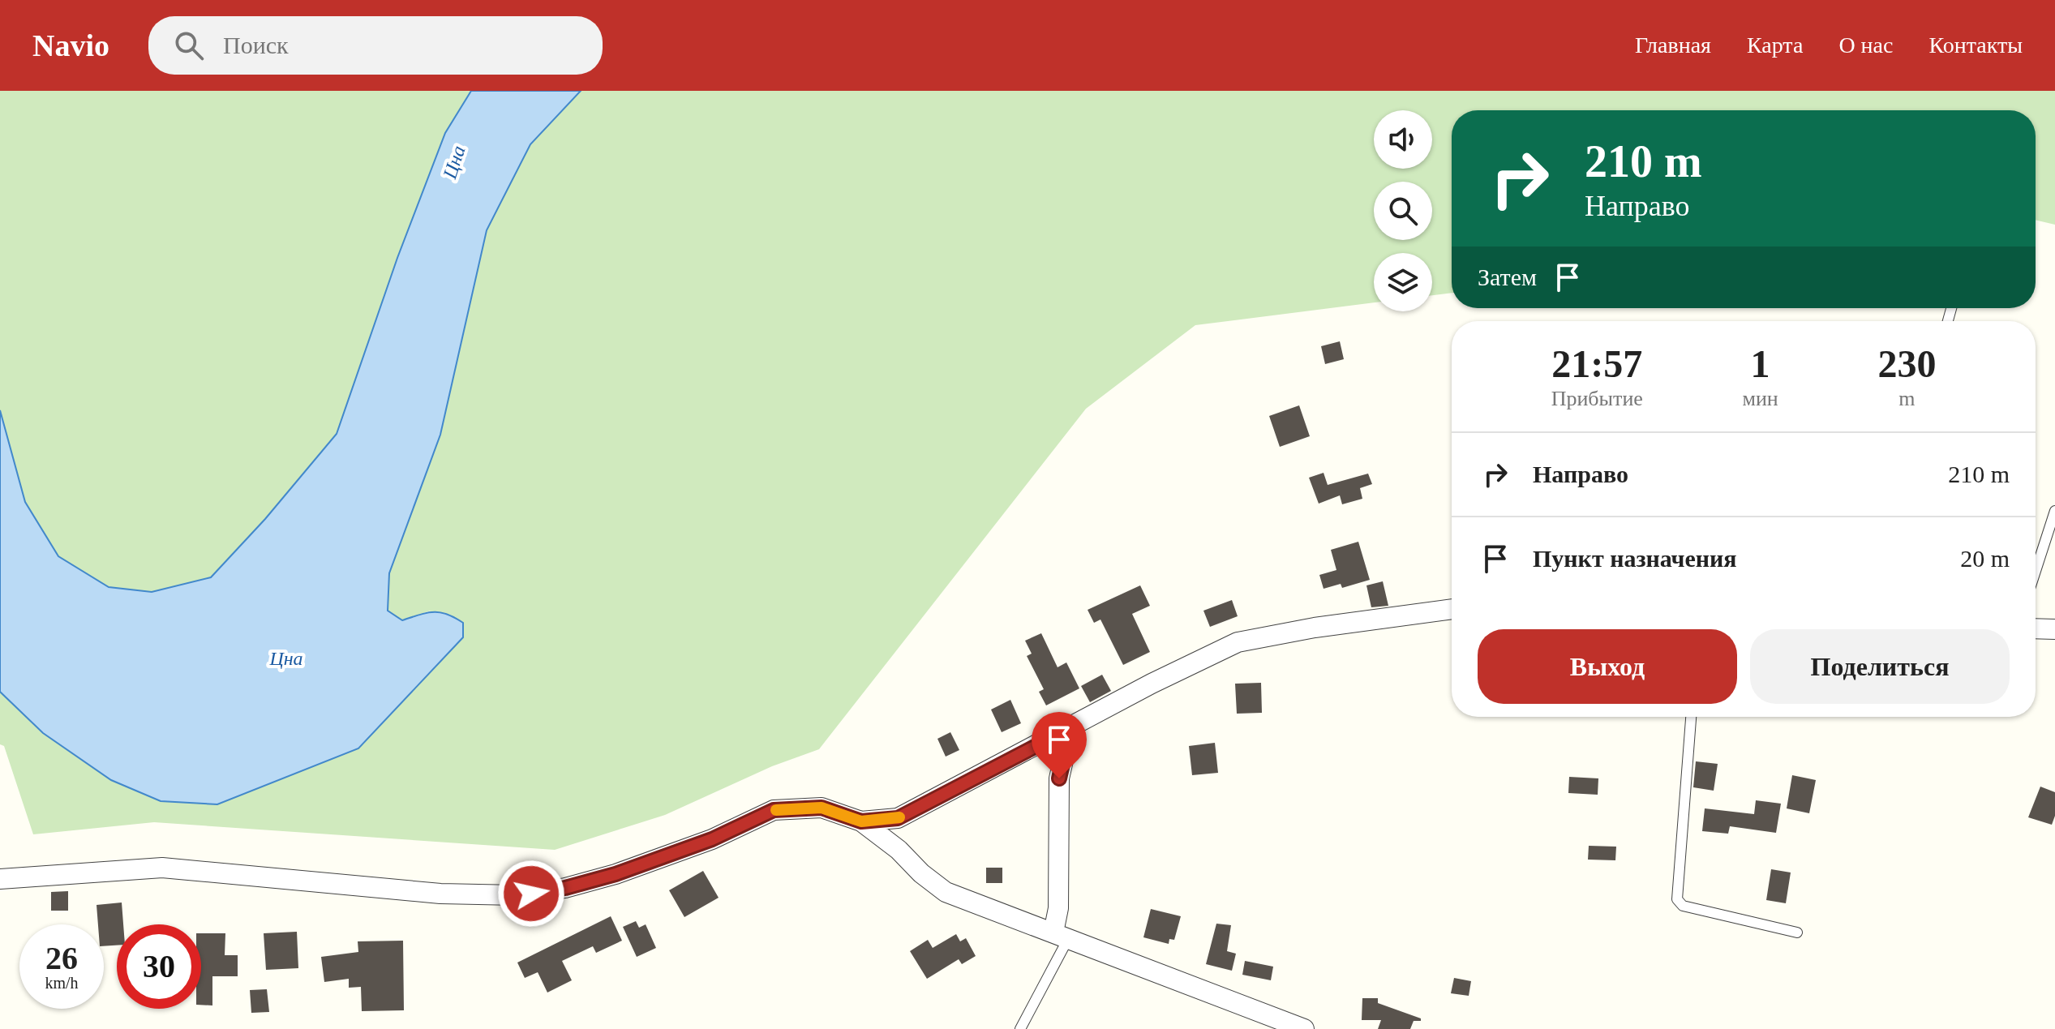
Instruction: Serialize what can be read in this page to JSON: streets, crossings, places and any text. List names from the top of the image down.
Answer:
{
  "water": ["Цна"],
  "page": {
    "header": "Navio",
    "search": "Поиск",
    "nav": [
      "Главная",
      "Карта",
      "О нас",
      "Контакты"
    ],
    "turn": ["210 m", "Направо"],
    "then": "Затем",
    "eta": [
      "21:57",
      "Прибытие",
      "1",
      "мин",
      "230",
      "m"
    ],
    "list": [
      {
        "name": "Направо",
        "value": "210 m"
      },
      {
        "name": "Пункт назначения",
        "value": "20 m"
      }
    ],
    "buttons": ["Выход", "Поделиться"],
    "speed": "26 km/h",
    "limit": "30"
  }
}
